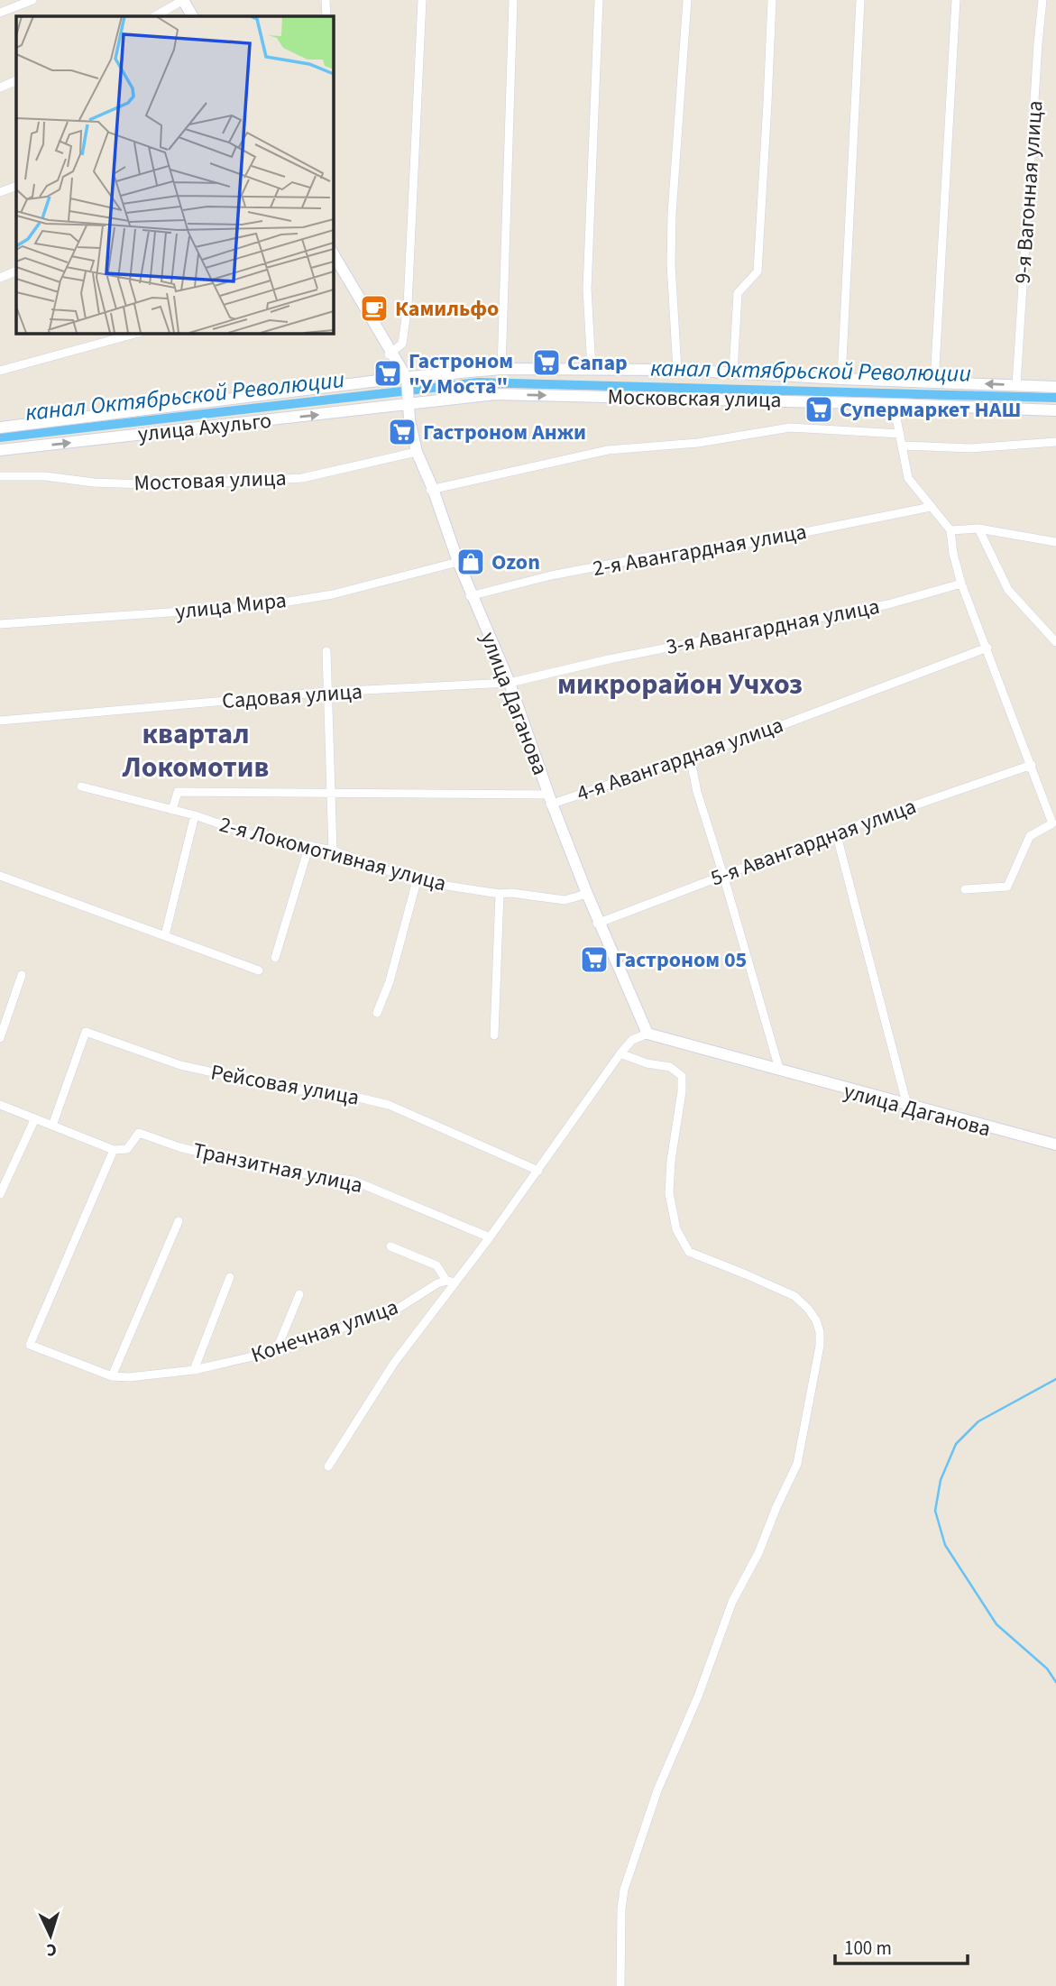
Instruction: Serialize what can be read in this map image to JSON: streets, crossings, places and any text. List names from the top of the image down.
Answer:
{
  "streets": {
    "main road": ["Московская улица", "улица Ахульго", "улица Даганова"],
    "street": [
      "9-я Вагонная улица",
      "Мостовая улица",
      "2-я Авангардная улица",
      "улица Мира",
      "3-я Авангардная улица",
      "Садовая улица",
      "4-я Авангардная улица",
      "5-я Авангардная улица",
      "2-я Локомотивная улица",
      "Рейсовая улица",
      "Транзитная улица",
      "Конечная улица"
    ]
  },
  "crossings": [
    ["Московская улица", "улица Ахульго"],
    ["Московская улица", "улица Даганова"],
    ["улица Ахульго", "улица Даганова"],
    ["Мостовая улица", "улица Даганова"],
    ["2-я Авангардная улица", "улица Даганова"],
    ["улица Мира", "улица Даганова"],
    ["3-я Авангардная улица", "Садовая улица"],
    ["3-я Авангардная улица", "улица Даганова"],
    ["Садовая улица", "улица Даганова"],
    ["улица Даганова", "4-я Авангардная улица"],
    ["улица Даганова", "5-я Авангардная улица"],
    ["улица Даганова", "2-я Локомотивная улица"],
    ["улица Даганова", "Конечная улица"],
    ["4-я Авангардная улица", "2-я Локомотивная улица"],
    ["Рейсовая улица", "Конечная улица"],
    ["Транзитная улица", "Конечная улица"]
  ],
  "districts": ["микрорайон Учхоз", "квартал Локомотив"],
  "water": ["канал Октябрьской Революции"],
  "places": {
    "cafe": ["Камильфо"],
    "supermarket": [
      "Сапар",
      "Гастроном \"У Моста\"",
      "Супермаркет НАШ",
      "Гастроном Анжи",
      "Гастроном 05"
    ],
    "shop": ["Ozon"]
  },
  "scale_bar": "100 m",
  "north": "bottom"
}
